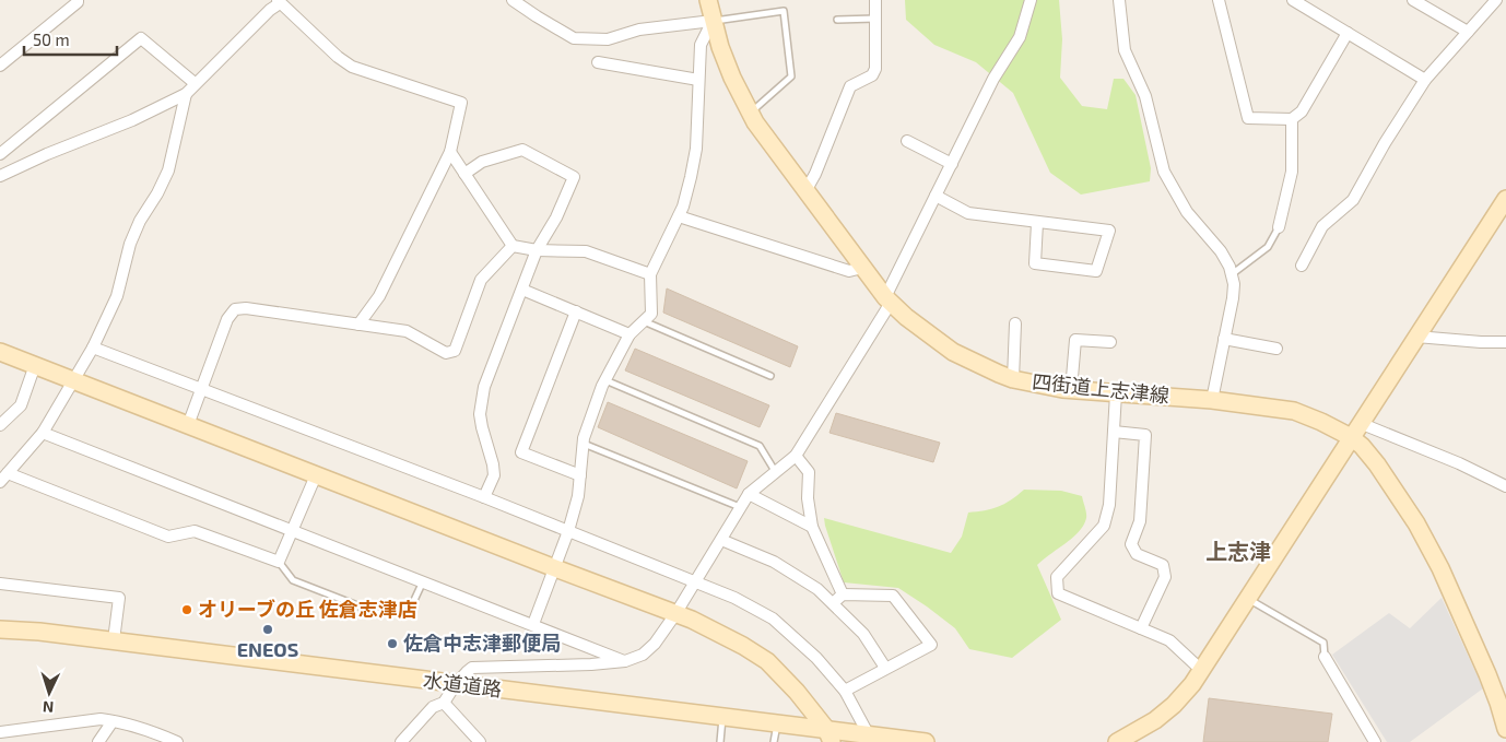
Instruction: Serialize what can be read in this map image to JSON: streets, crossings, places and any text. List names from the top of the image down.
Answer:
{
  "streets": {
    "street": ["四街道上志津線", "水道道路"]
  },
  "districts": ["上志津"],
  "places": ["オリーブの丘 佐倉志津店", "ENEOS", "佐倉中志津郵便局"],
  "scale_bar": "50 m",
  "north": "bottom"
}
